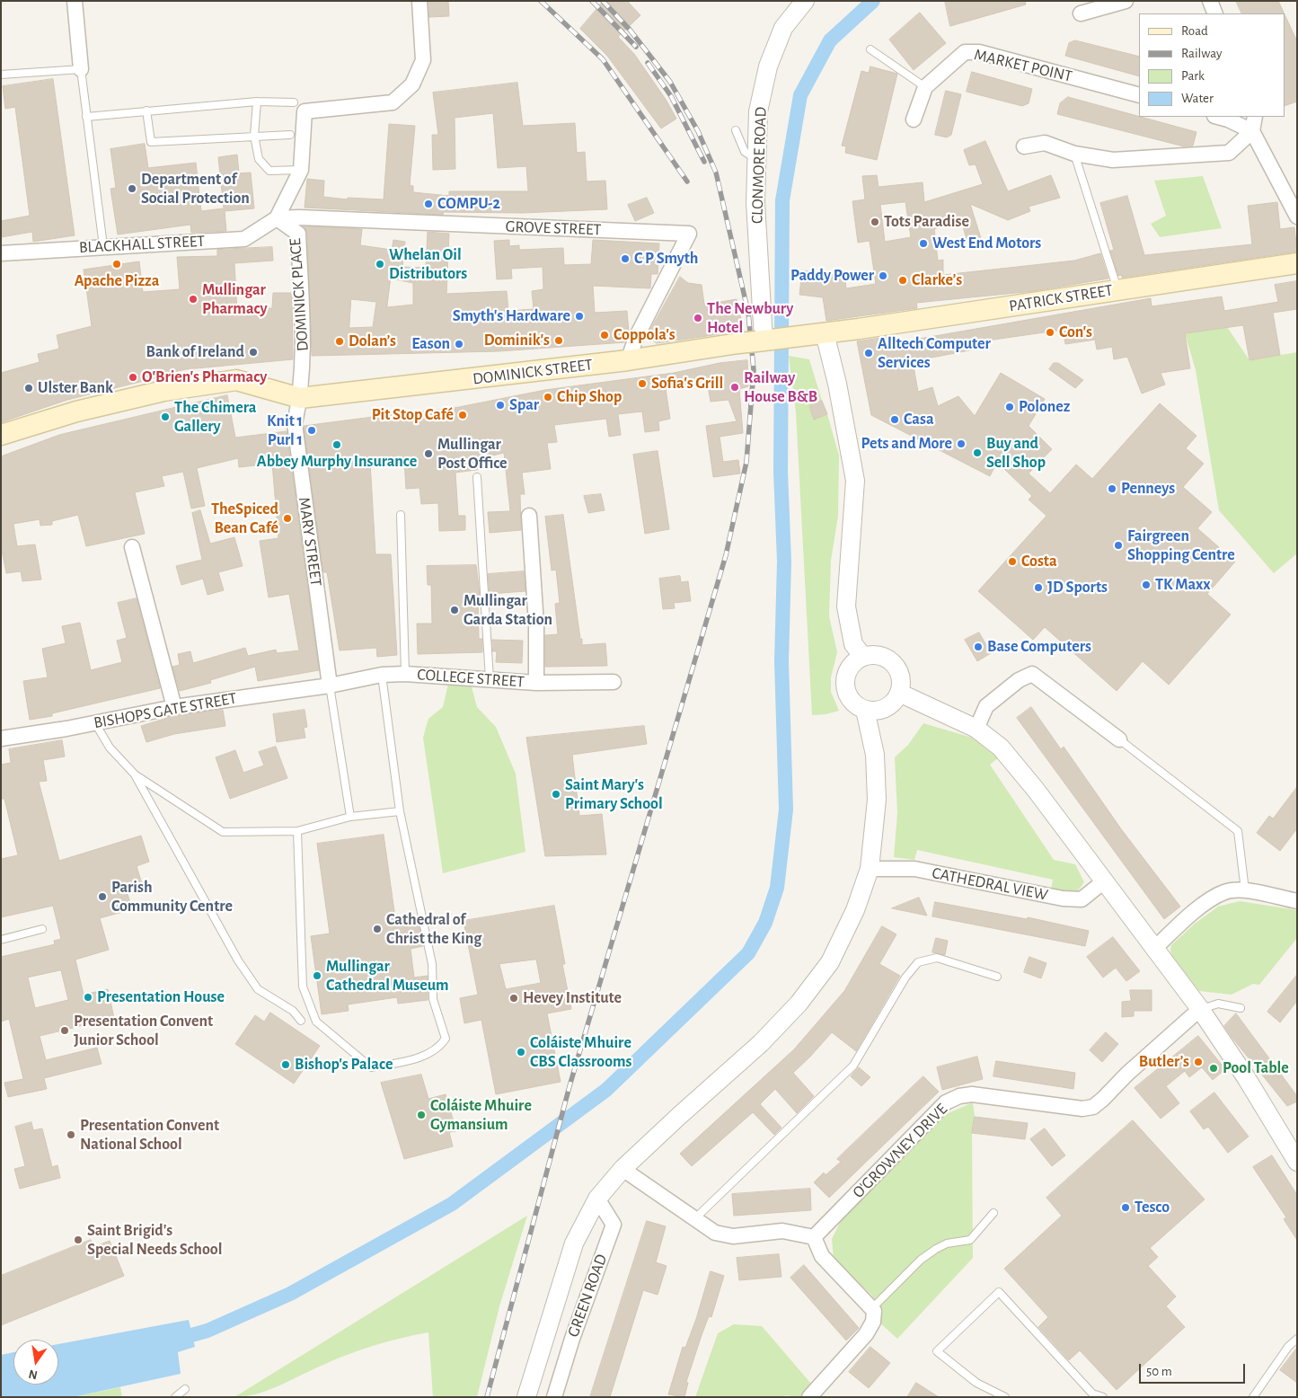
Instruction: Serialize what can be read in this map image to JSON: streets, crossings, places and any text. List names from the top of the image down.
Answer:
{
  "streets": {
    "main road": ["PATRICK STREET", "DOMINICK STREET"],
    "street": [
      "MARKET POINT",
      "CLONMORE ROAD",
      "GROVE STREET",
      "BLACKHALL STREET",
      "DOMINICK PLACE",
      "MARY STREET",
      "COLLEGE STREET",
      "BISHOPS GATE STREET",
      "CATHEDRAL VIEW",
      "O'GROWNEY DRIVE",
      "GREEN ROAD"
    ]
  },
  "crossings": [
    ["CLONMORE ROAD", "DOMINICK STREET"],
    ["GROVE STREET", "BLACKHALL STREET"],
    ["GROVE STREET", "DOMINICK PLACE"],
    ["GROVE STREET", "DOMINICK STREET"],
    ["BLACKHALL STREET", "DOMINICK PLACE"],
    ["DOMINICK PLACE", "DOMINICK STREET"],
    ["DOMINICK PLACE", "MARY STREET"],
    ["PATRICK STREET", "DOMINICK STREET"],
    ["DOMINICK STREET", "MARY STREET"],
    ["MARY STREET", "COLLEGE STREET"],
    ["MARY STREET", "BISHOPS GATE STREET"],
    ["COLLEGE STREET", "BISHOPS GATE STREET"]
  ],
  "places": [
    "Department of Social Protection",
    "COMPU-2",
    "Tots Paradise",
    "West End Motors",
    "C P Smyth",
    "Apache Pizza",
    "Whelan Oil Distributors",
    "Paddy Power",
    "Clarke’s",
    "Mullingar Pharmacy",
    "Smyth's Hardware",
    "The Newbury Hotel",
    "Con's",
    "Coppola's",
    "Dominik's",
    "Dolan’s",
    "Eason",
    "Bank of Ireland",
    "Alltech Computer Services",
    "O'Brien's Pharmacy",
    "Sofia's Grill",
    "Railway House B&B",
    "Ulster Bank",
    "Chip Shop",
    "Spar",
    "Polonez",
    "Pit Stop Café",
    "The Chimera Gallery",
    "Casa",
    "Knit 1 Purl 1",
    "Pets and More",
    "Abbey Murphy Insurance",
    "Buy and Sell Shop",
    "Mullingar Post Office",
    "Penneys",
    "TheSpiced Bean Café",
    "Fairgreen Shopping Centre",
    "Costa",
    "TK Maxx",
    "JD Sports",
    "Mullingar Garda Station",
    "Base Computers",
    "Saint Mary's Primary School",
    "Parish Community Centre",
    "Cathedral of Christ the King",
    "Mullingar Cathedral Museum",
    "Presentation House",
    "Hevey Institute",
    "Presentation Convent Junior School",
    "Coláiste Mhuire CBS Classrooms",
    "Butler’s",
    "Bishop's Palace",
    "Pool Table",
    "Coláiste Mhuire Gymansium",
    "Presentation Convent National School",
    "Tesco",
    "Saint Brigid's Special Needs School"
  ],
  "legend": [
    "Road",
    "Railway",
    "Park",
    "Water"
  ],
  "scale_bar": "50 m",
  "north": "bottom"
}
